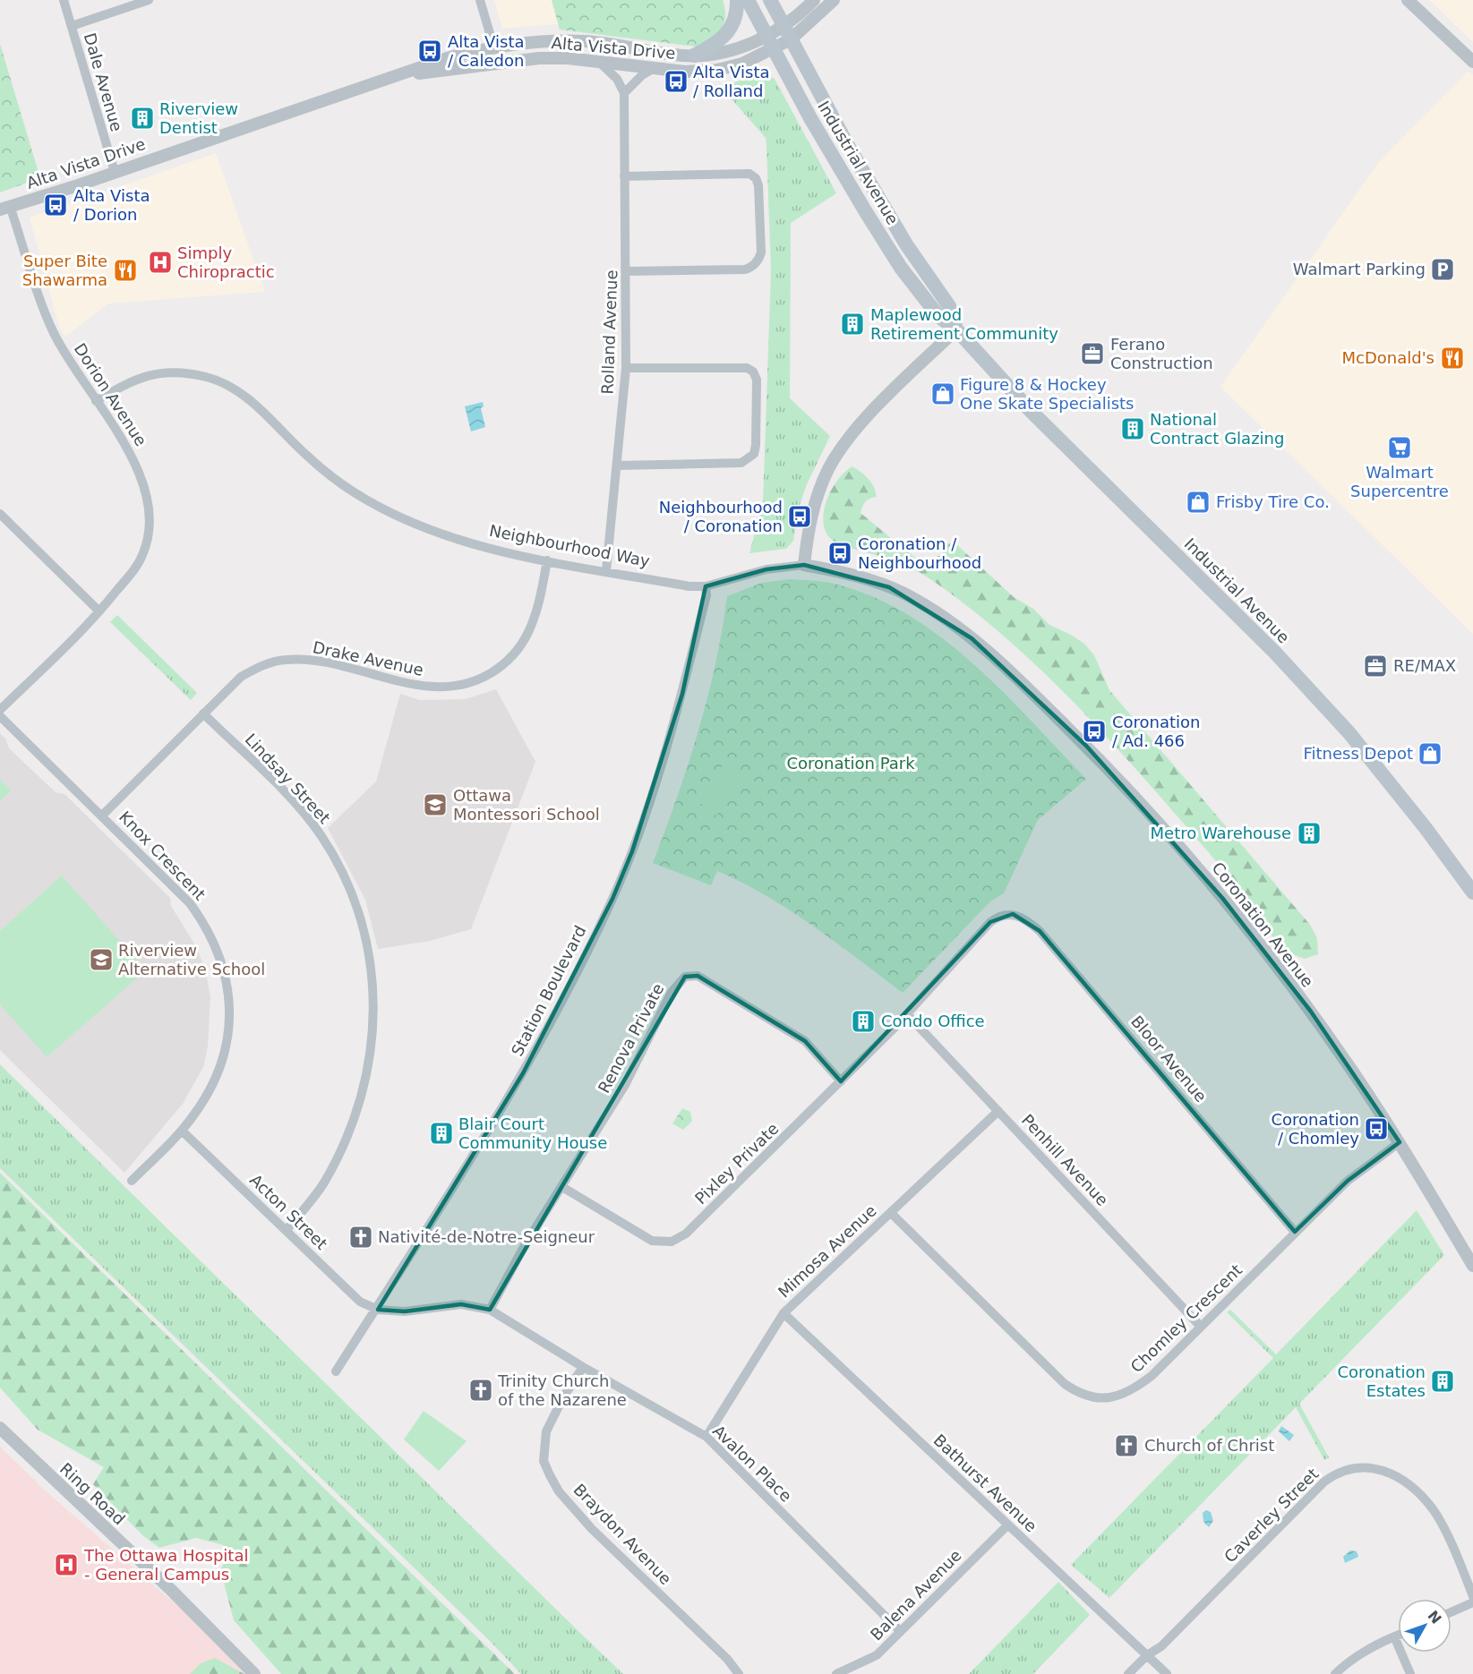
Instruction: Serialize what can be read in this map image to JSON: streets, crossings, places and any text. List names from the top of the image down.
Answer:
{
  "streets": {
    "main road": ["Industrial Avenue"],
    "street": [
      "Alta Vista Drive",
      "Dale Avenue",
      "Rolland Avenue",
      "Dorion Avenue",
      "Neighbourhood Way",
      "Drake Avenue",
      "Lindsay Street",
      "Knox Crescent",
      "Coronation Avenue",
      "Station Boulevard",
      "Renova Private",
      "Bloor Avenue",
      "Penhill Avenue",
      "Pixley Private",
      "Acton Street",
      "Mimosa Avenue",
      "Chomley Crescent",
      "Avalon Place",
      "Bathurst Avenue",
      "Ring Road",
      "Caverley Street",
      "Braydon Avenue",
      "Balena Avenue"
    ]
  },
  "crossings": [
    ["Alta Vista Drive", "Dale Avenue"],
    ["Alta Vista Drive", "Industrial Avenue"],
    ["Alta Vista Drive", "Dorion Avenue"],
    ["Rolland Avenue", "Neighbourhood Way"],
    ["Dorion Avenue", "Neighbourhood Way"],
    ["Neighbourhood Way", "Drake Avenue"],
    ["Neighbourhood Way", "Coronation Avenue"],
    ["Neighbourhood Way", "Station Boulevard"],
    ["Drake Avenue", "Lindsay Street"],
    ["Drake Avenue", "Knox Crescent"],
    ["Lindsay Street", "Acton Street"],
    ["Knox Crescent", "Acton Street"],
    ["Coronation Avenue", "Chomley Crescent"],
    ["Station Boulevard", "Acton Street"],
    ["Station Boulevard", "Avalon Place"],
    ["Renova Private", "Pixley Private"],
    ["Renova Private", "Avalon Place"],
    ["Bloor Avenue", "Pixley Private"],
    ["Bloor Avenue", "Chomley Crescent"],
    ["Penhill Avenue", "Pixley Private"],
    ["Penhill Avenue", "Mimosa Avenue"],
    ["Penhill Avenue", "Chomley Crescent"],
    ["Acton Street", "Avalon Place"],
    ["Mimosa Avenue", "Chomley Crescent"],
    ["Mimosa Avenue", "Avalon Place"],
    ["Mimosa Avenue", "Bathurst Avenue"],
    ["Avalon Place", "Braydon Avenue"],
    ["Avalon Place", "Balena Avenue"],
    ["Bathurst Avenue", "Caverley Street"],
    ["Bathurst Avenue", "Balena Avenue"]
  ],
  "parks": ["Coronation Park"],
  "places": {
    "bus stop": [
      "Alta Vista / Caledon",
      "Alta Vista / Rolland",
      "Alta Vista / Dorion",
      "Neighbourhood / Coronation",
      "Coronation / Neighbourhood",
      "Coronation / Ad. 466",
      "Coronation / Chomley"
    ],
    "building": [
      "Riverview Dentist",
      "Maplewood Retirement Community",
      "National Contract Glazing",
      "Metro Warehouse",
      "Condo Office",
      "Blair Court Community House",
      "Coronation Estates"
    ],
    "hospital": ["Simply Chiropractic", "The Ottawa Hospital - General Campus"],
    "parking": ["Walmart Parking"],
    "restaurant": ["Super Bite Shawarma", "McDonald's"],
    "office": ["Ferano Construction", "RE/MAX"],
    "shop": ["Figure 8 & Hockey One Skate Specialists", "Frisby Tire Co.", "Fitness Depot"],
    "supermarket": ["Walmart Supercentre"],
    "school or university": ["Ottawa Montessori School", "Riverview Alternative School"],
    "church": ["Nativité-de-Notre-Seigneur", "Trinity Church of the Nazarene", "Church of Christ"]
  },
  "north": "top right"
}
